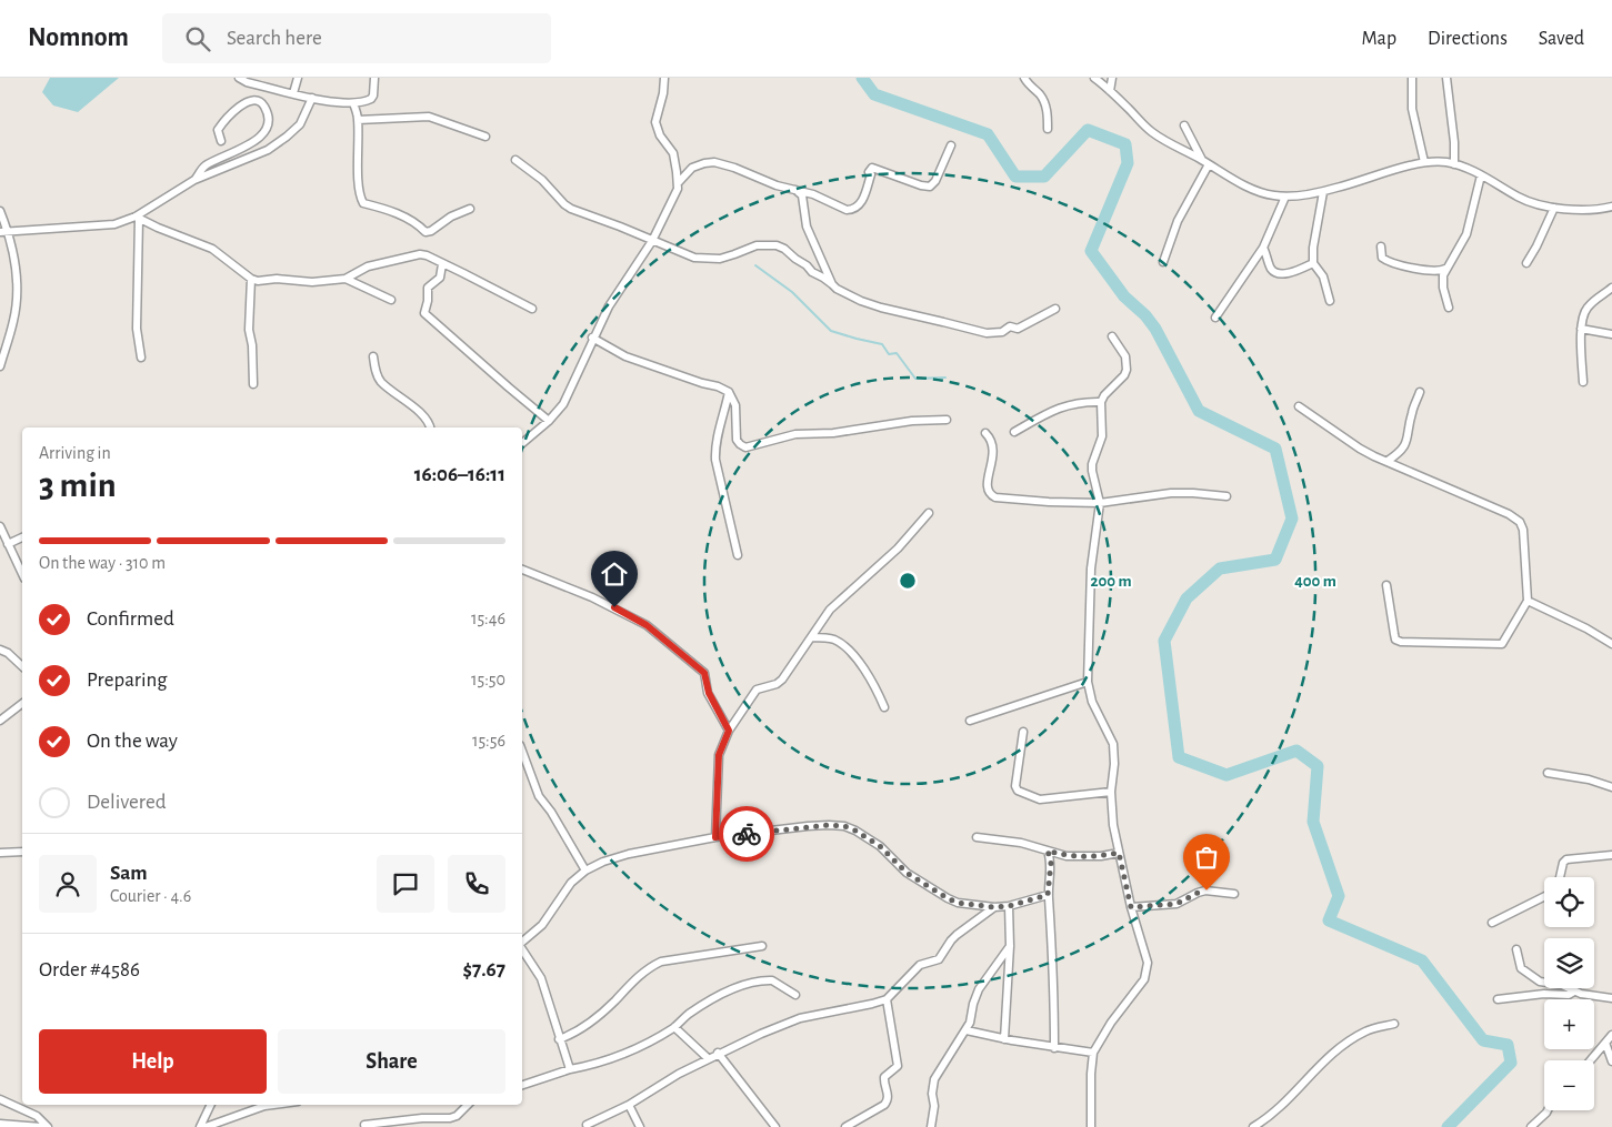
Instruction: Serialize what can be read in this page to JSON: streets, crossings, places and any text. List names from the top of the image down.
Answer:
{
  "page": {
    "header": "Nomnom",
    "search": "Search here",
    "nav": ["Map", "Directions", "Saved"],
    "heading": ["3 min", "Arriving in", "16:06–16:11"],
    "panel": [
      "Sam",
      "Courier · 4.6",
      "Order #4586",
      "$7.67"
    ],
    "bar": "On the way · 310 m",
    "list": [
      ["Confirmed", "15:46"],
      ["Preparing", "15:50"],
      ["On the way", "15:56"],
      "Delivered"
    ],
    "map_buttons": ["+", "−"],
    "buttons": ["Help", "Share"]
  },
  "rings": ["200 m", "400 m"]
}
